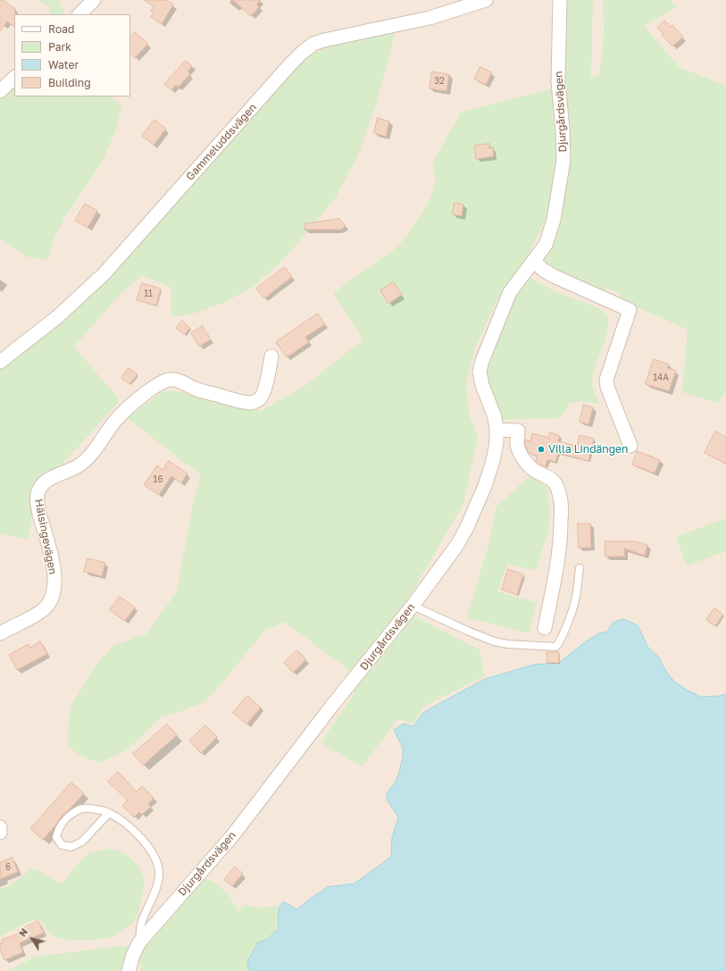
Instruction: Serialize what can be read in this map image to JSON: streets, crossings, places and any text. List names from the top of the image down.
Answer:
{
  "streets": {
    "street": ["Djurgårdsvägen", "Gammeluddsvägen", "Hälsingevägen"]
  },
  "places": ["Villa Lindängen"],
  "house_numbers": [
    "32",
    "11",
    "14A",
    "16",
    "6"
  ],
  "legend": [
    "Road",
    "Park",
    "Water",
    "Building"
  ],
  "north": "top left"
}
